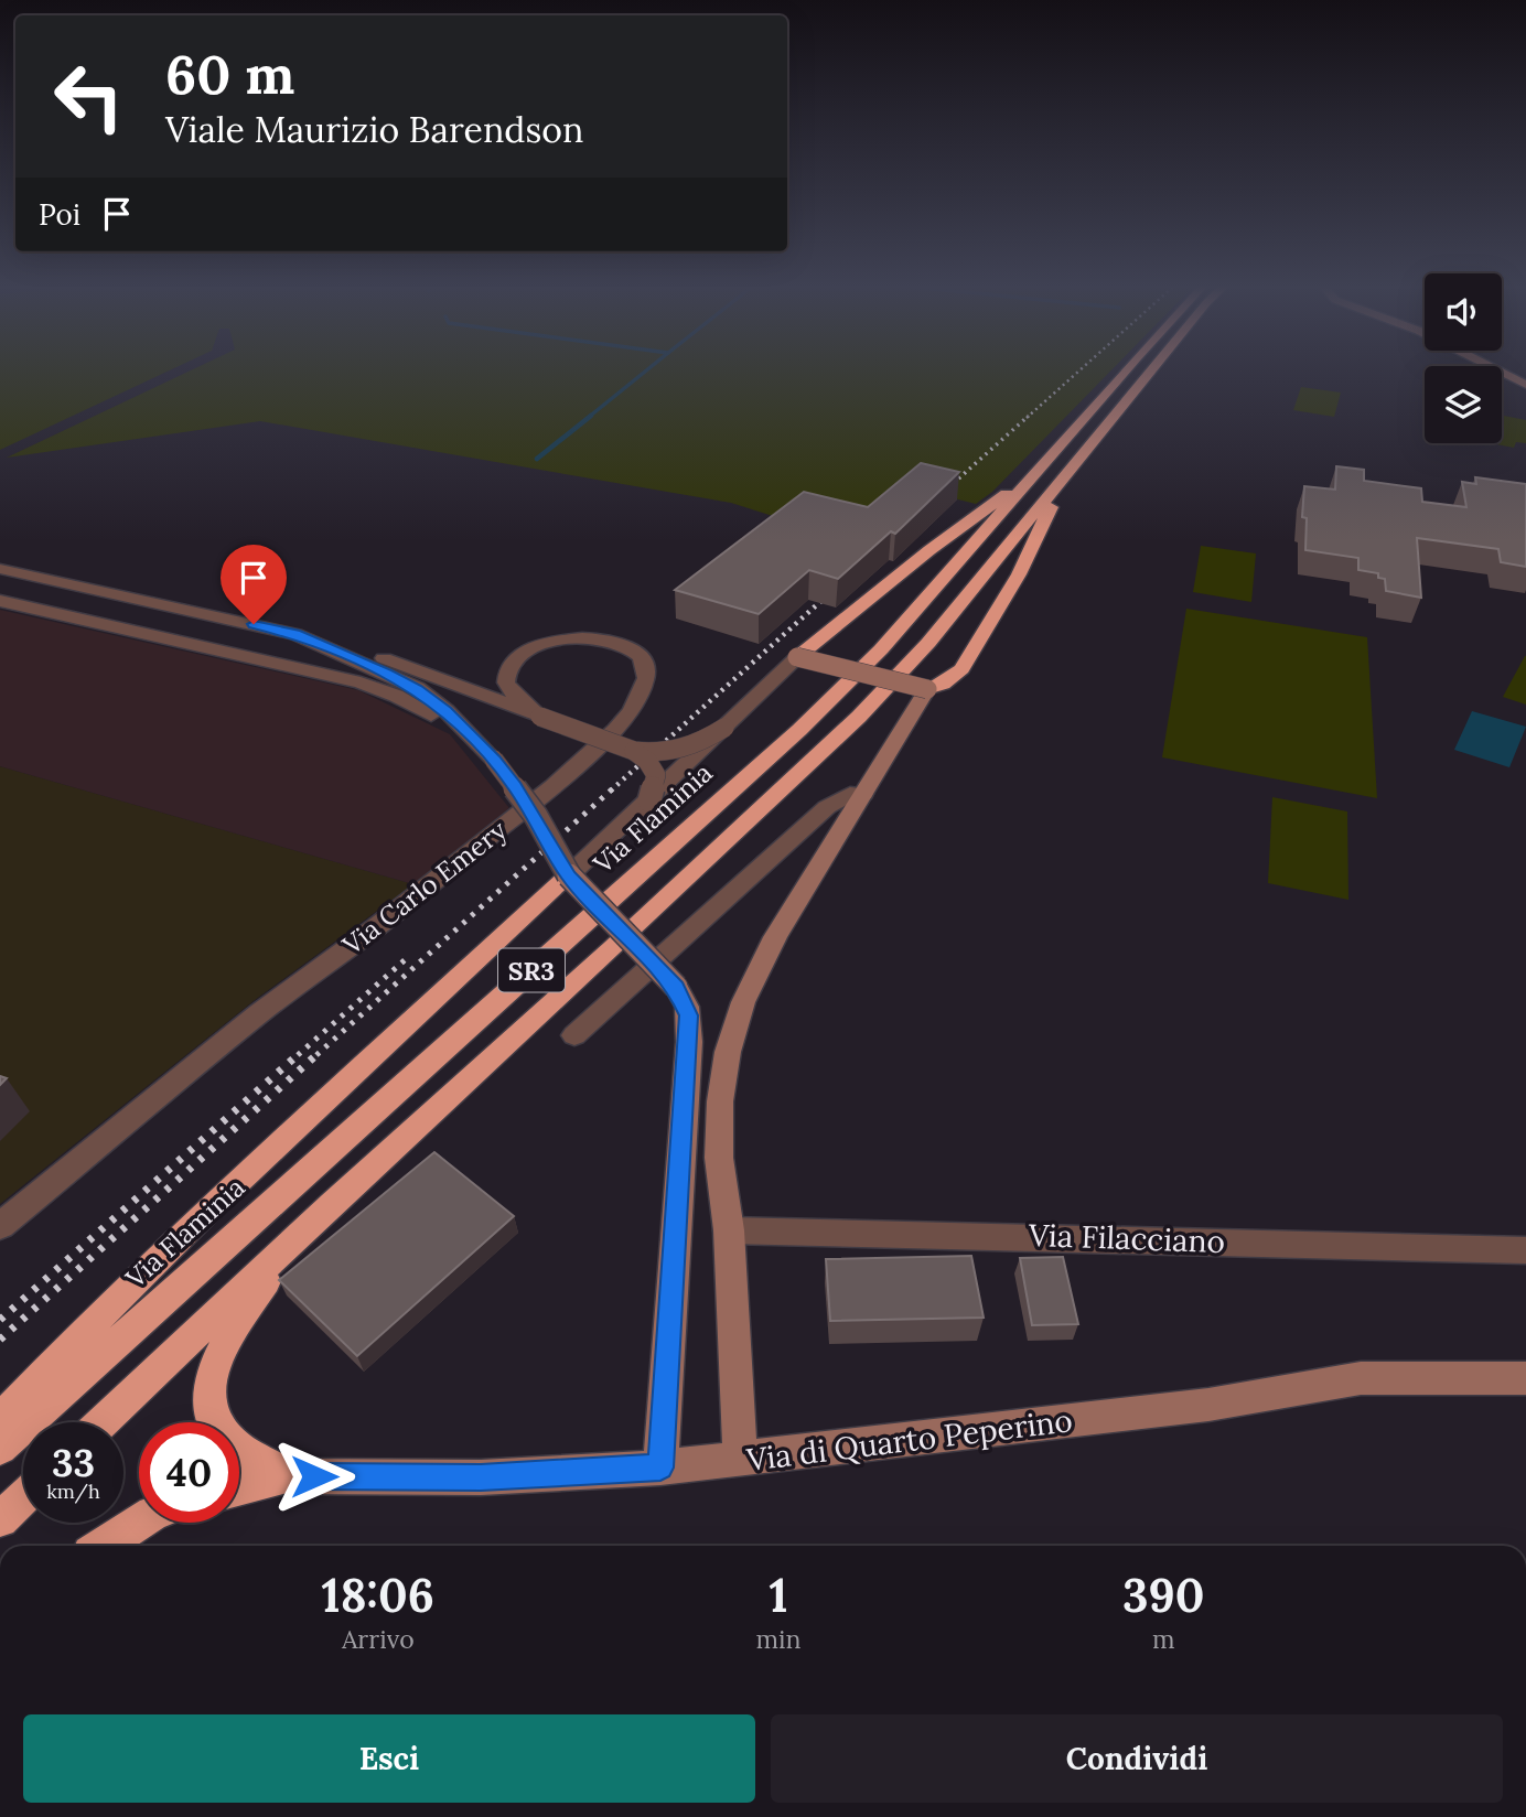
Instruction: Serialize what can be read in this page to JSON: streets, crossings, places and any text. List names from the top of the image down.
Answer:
{
  "streets": {
    "highway": ["Via Flaminia", "SR3"],
    "street": ["Via Carlo Emery", "Via Filacciano", "Via di Quarto Peperino"]
  },
  "page": {
    "turn": ["60 m", "Viale Maurizio Barendson"],
    "then": "Poi",
    "speed": "33 km/h",
    "limit": "40",
    "eta": [
      "18:06",
      "Arrivo",
      "1",
      "min",
      "390",
      "m"
    ],
    "buttons": ["Esci", "Condividi"]
  }
}
